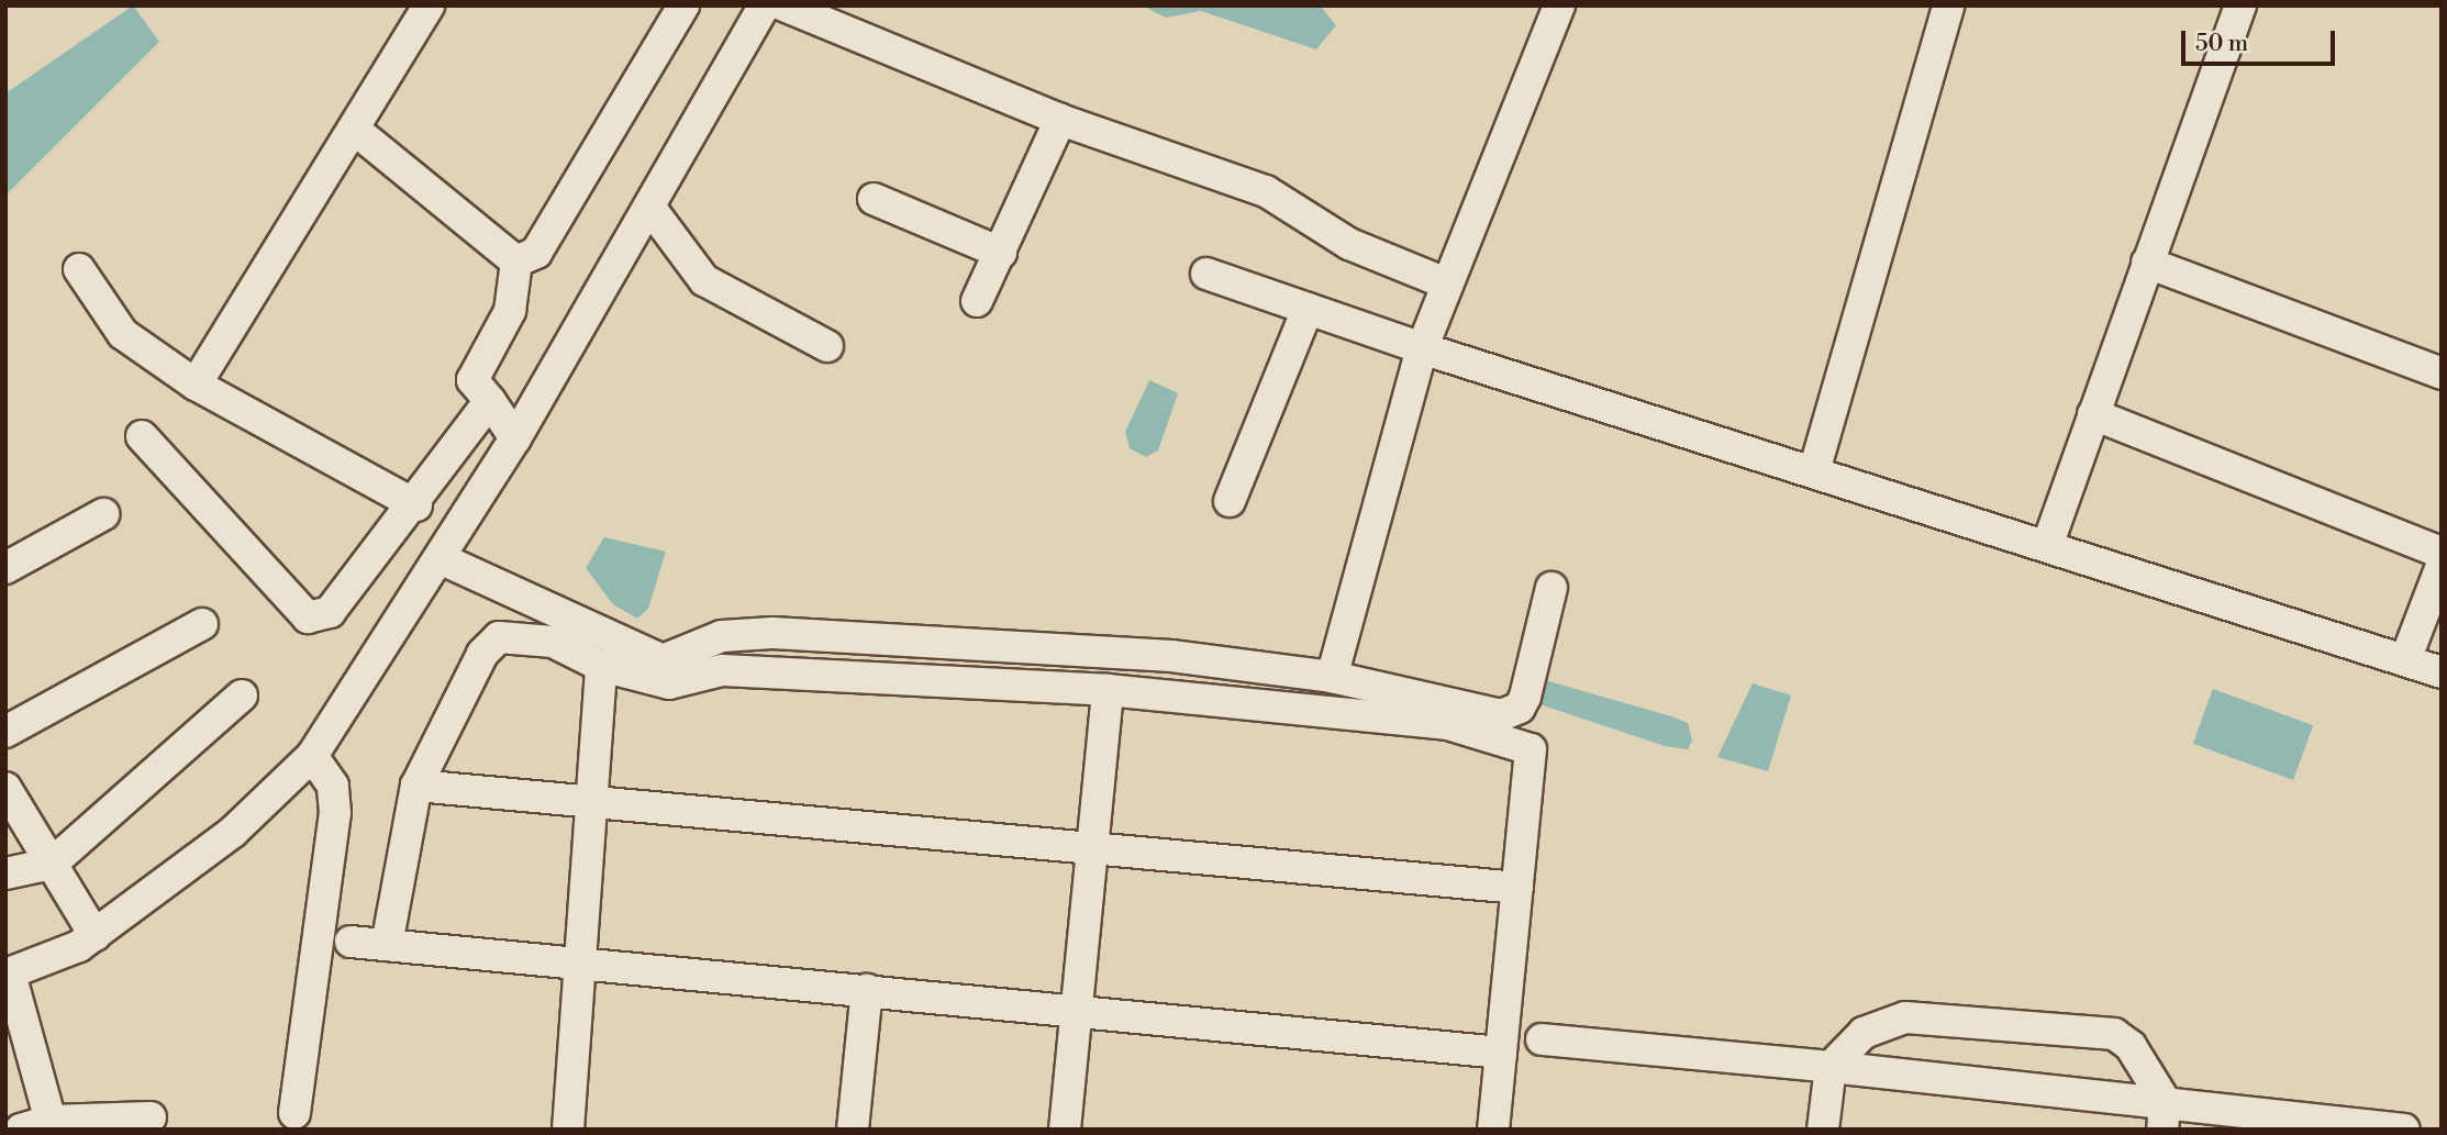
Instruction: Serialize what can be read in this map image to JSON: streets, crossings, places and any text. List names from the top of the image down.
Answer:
{
  "scale_bar": "50 m"
}
